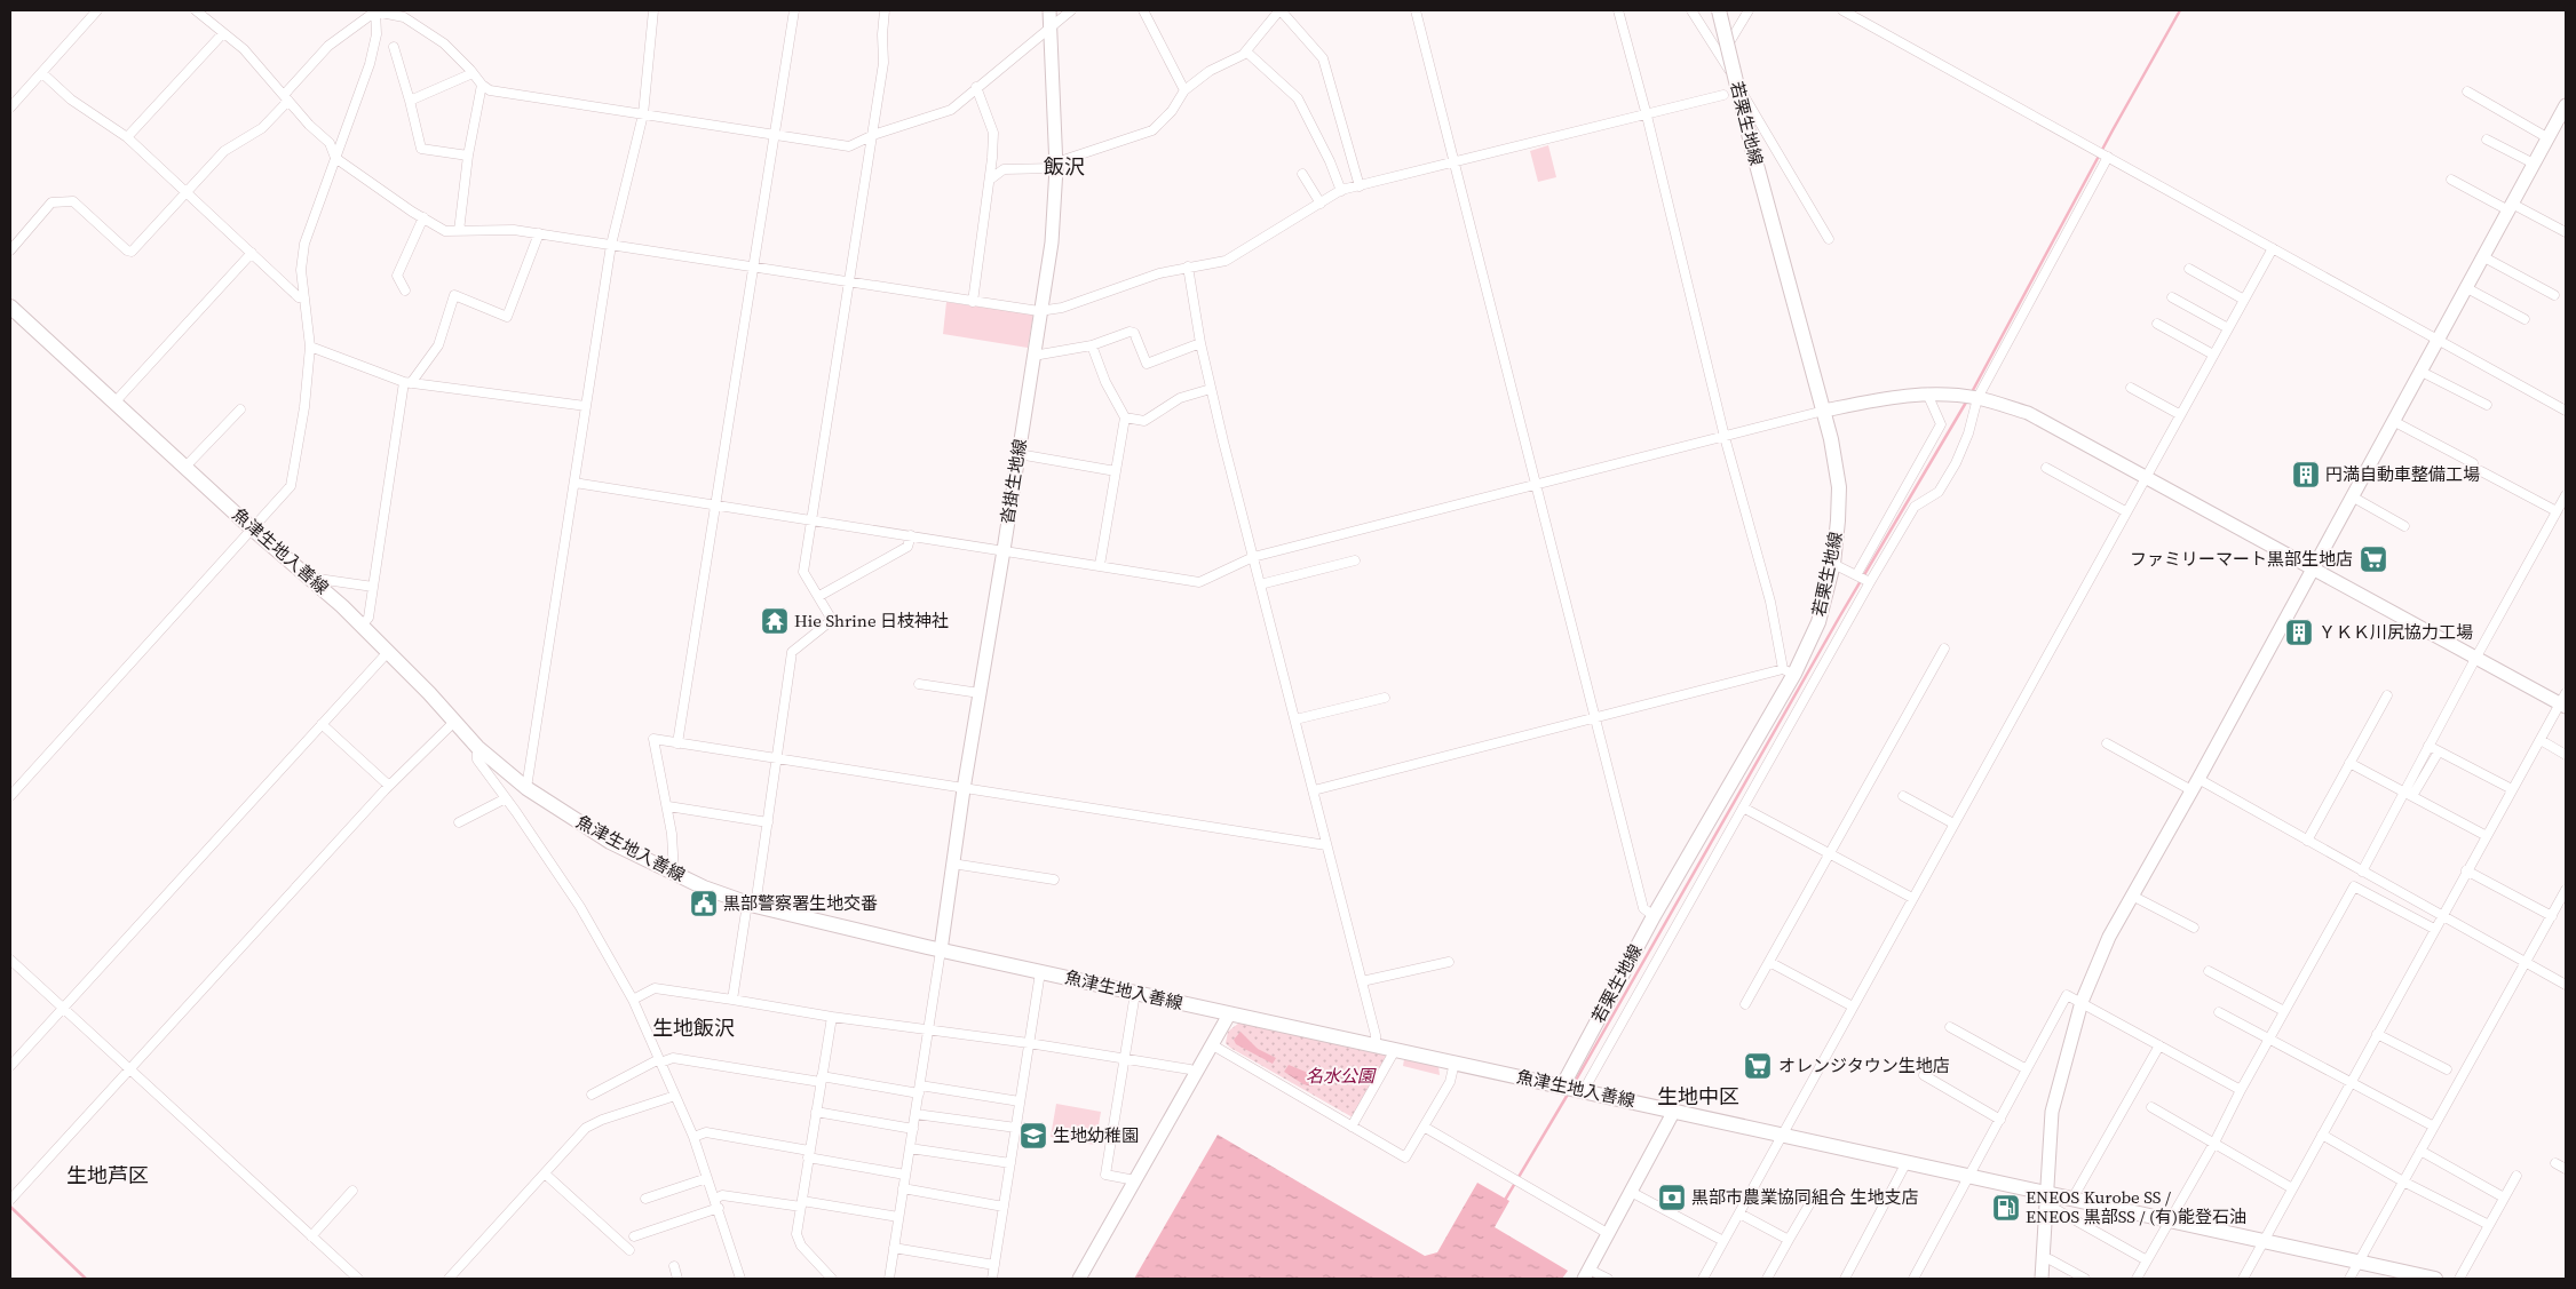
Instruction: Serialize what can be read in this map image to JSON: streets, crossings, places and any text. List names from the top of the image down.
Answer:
{
  "streets": {
    "main road": ["若栗生地線", "魚津生地入善線"],
    "street": ["沓掛生地線"]
  },
  "crossings": [
    ["若栗生地線", "魚津生地入善線"],
    ["沓掛生地線", "魚津生地入善線"]
  ],
  "districts": [
    "飯沢",
    "生地飯沢",
    "生地中区",
    "生地芦区"
  ],
  "parks": ["名水公園"],
  "places": {
    "building": ["円満自動車整備工場", "ＹＫＫ川尻協力工場"],
    "supermarket": ["ファミリーマート黒部生地店", "オレンジタウン生地店"],
    "temple": ["Hie Shrine 日枝神社"],
    "public building": ["黒部警察署生地交番"],
    "school or university": ["生地幼稚園"],
    "bank": ["黒部市農業協同組合 生地支店"],
    "fuel station": ["ENEOS Kurobe SS / ENEOS 黒部SS / (有)能登石油"]
  }
}
